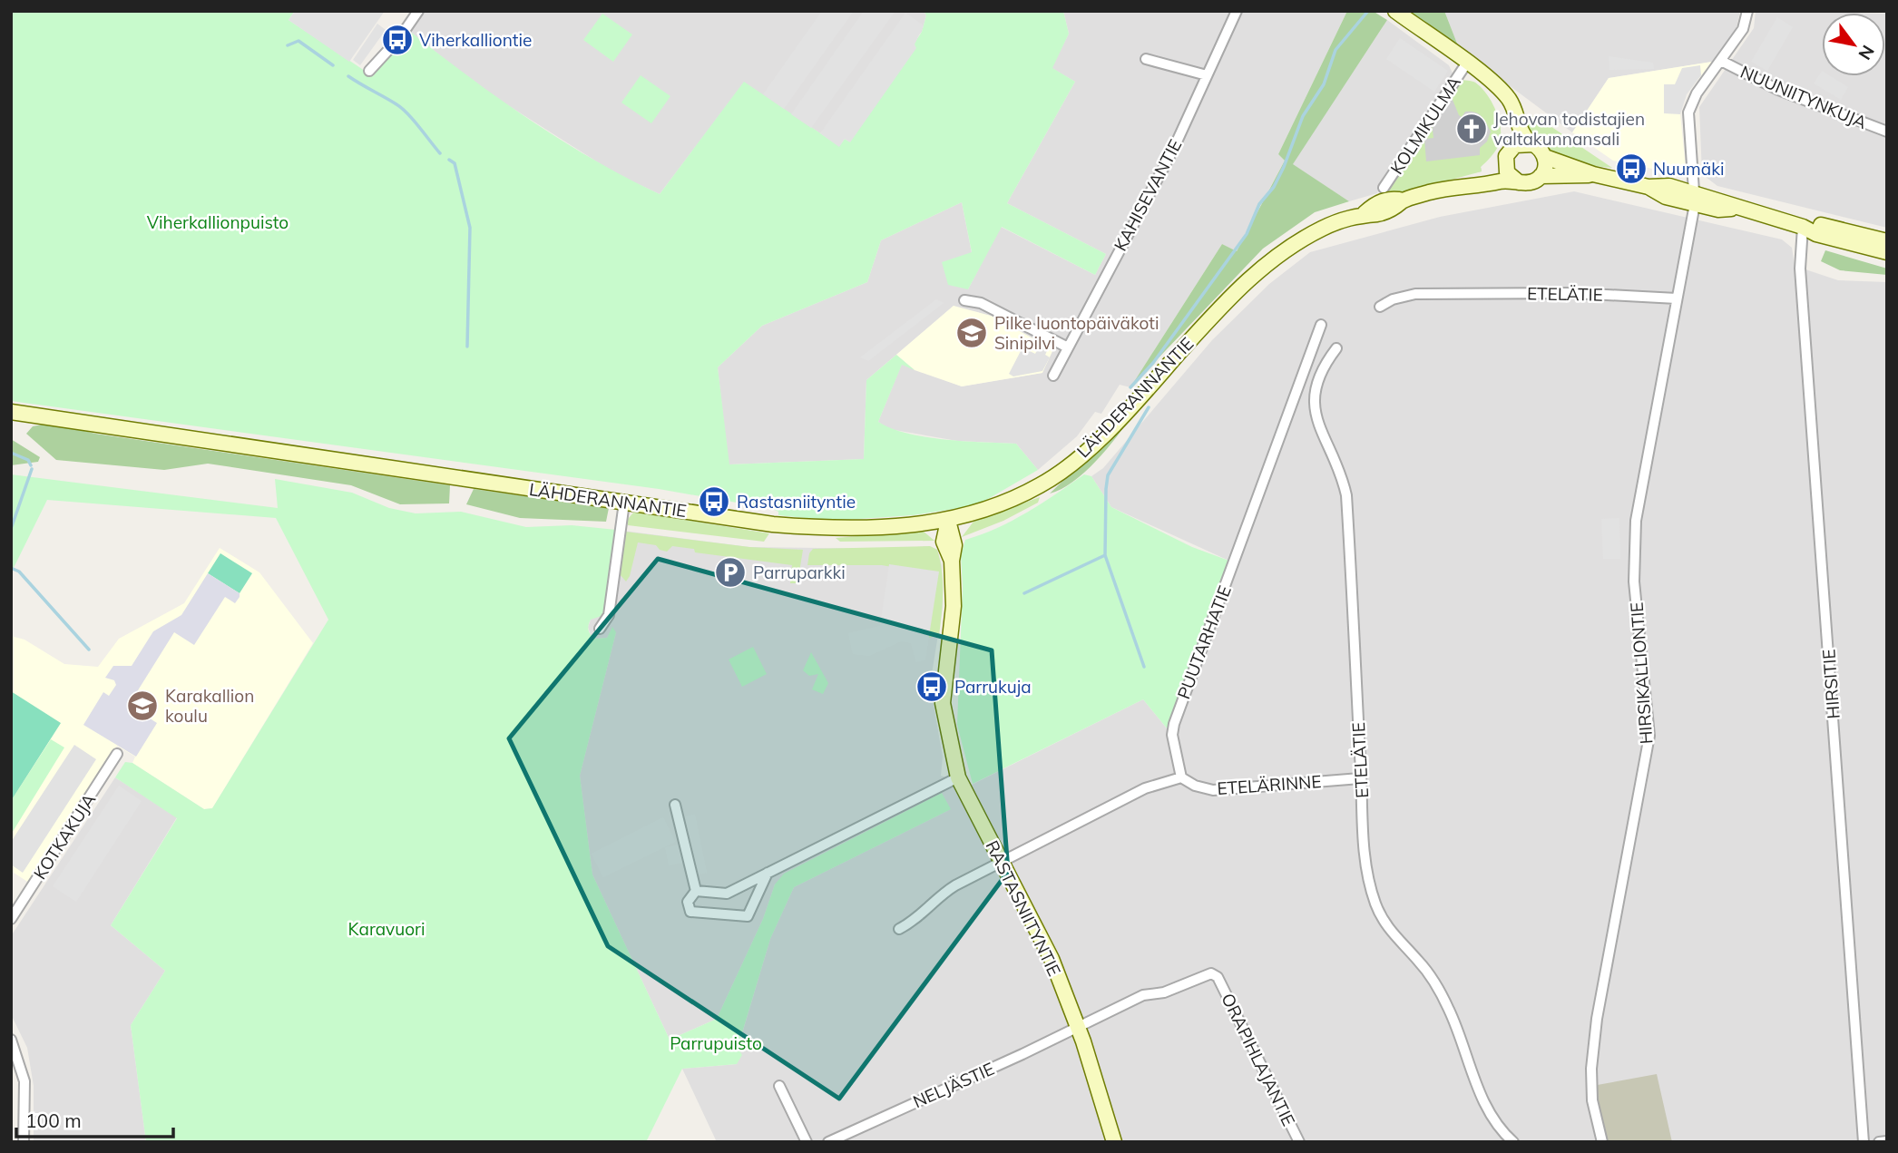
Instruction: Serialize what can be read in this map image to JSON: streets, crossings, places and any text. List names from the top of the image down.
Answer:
{
  "streets": {
    "main road": ["LÄHDERANNANTIE", "RASTASNIITYNTIE"],
    "street": [
      "NUUNIITYNKUJA",
      "KOLMIKULMA",
      "KAHISEVANTIE",
      "ETELÄTIE",
      "PUUTARHATIE",
      "HIRSIKALLIONTIE",
      "HIRSITIE",
      "ETELÄRINNE",
      "KOTKAKUJA",
      "ORAPIHLAJANTIE",
      "NELJÄSTIE"
    ]
  },
  "crossings": [
    ["NUUNIITYNKUJA", "HIRSIKALLIONTIE"],
    ["ETELÄTIE", "HIRSIKALLIONTIE"],
    ["ETELÄTIE", "ETELÄRINNE"],
    ["LÄHDERANNANTIE", "RASTASNIITYNTIE"],
    ["PUUTARHATIE", "ETELÄRINNE"],
    ["RASTASNIITYNTIE", "ORAPIHLAJANTIE"],
    ["RASTASNIITYNTIE", "NELJÄSTIE"],
    ["ORAPIHLAJANTIE", "NELJÄSTIE"]
  ],
  "parks": ["Viherkallionpuisto", "Karavuori", "Parrupuisto"],
  "places": {
    "bus stop": [
      "Viherkalliontie",
      "Nuumäki",
      "Rastasniityntie",
      "Parrukuja"
    ],
    "church": ["Jehovan todistajien valtakunnansali"],
    "school or university": ["Pilke luontopäiväkoti Sinipilvi", "Karakallion koulu"],
    "parking": ["Parruparkki"]
  },
  "scale_bar": "100 m",
  "north": "bottom right"
}
